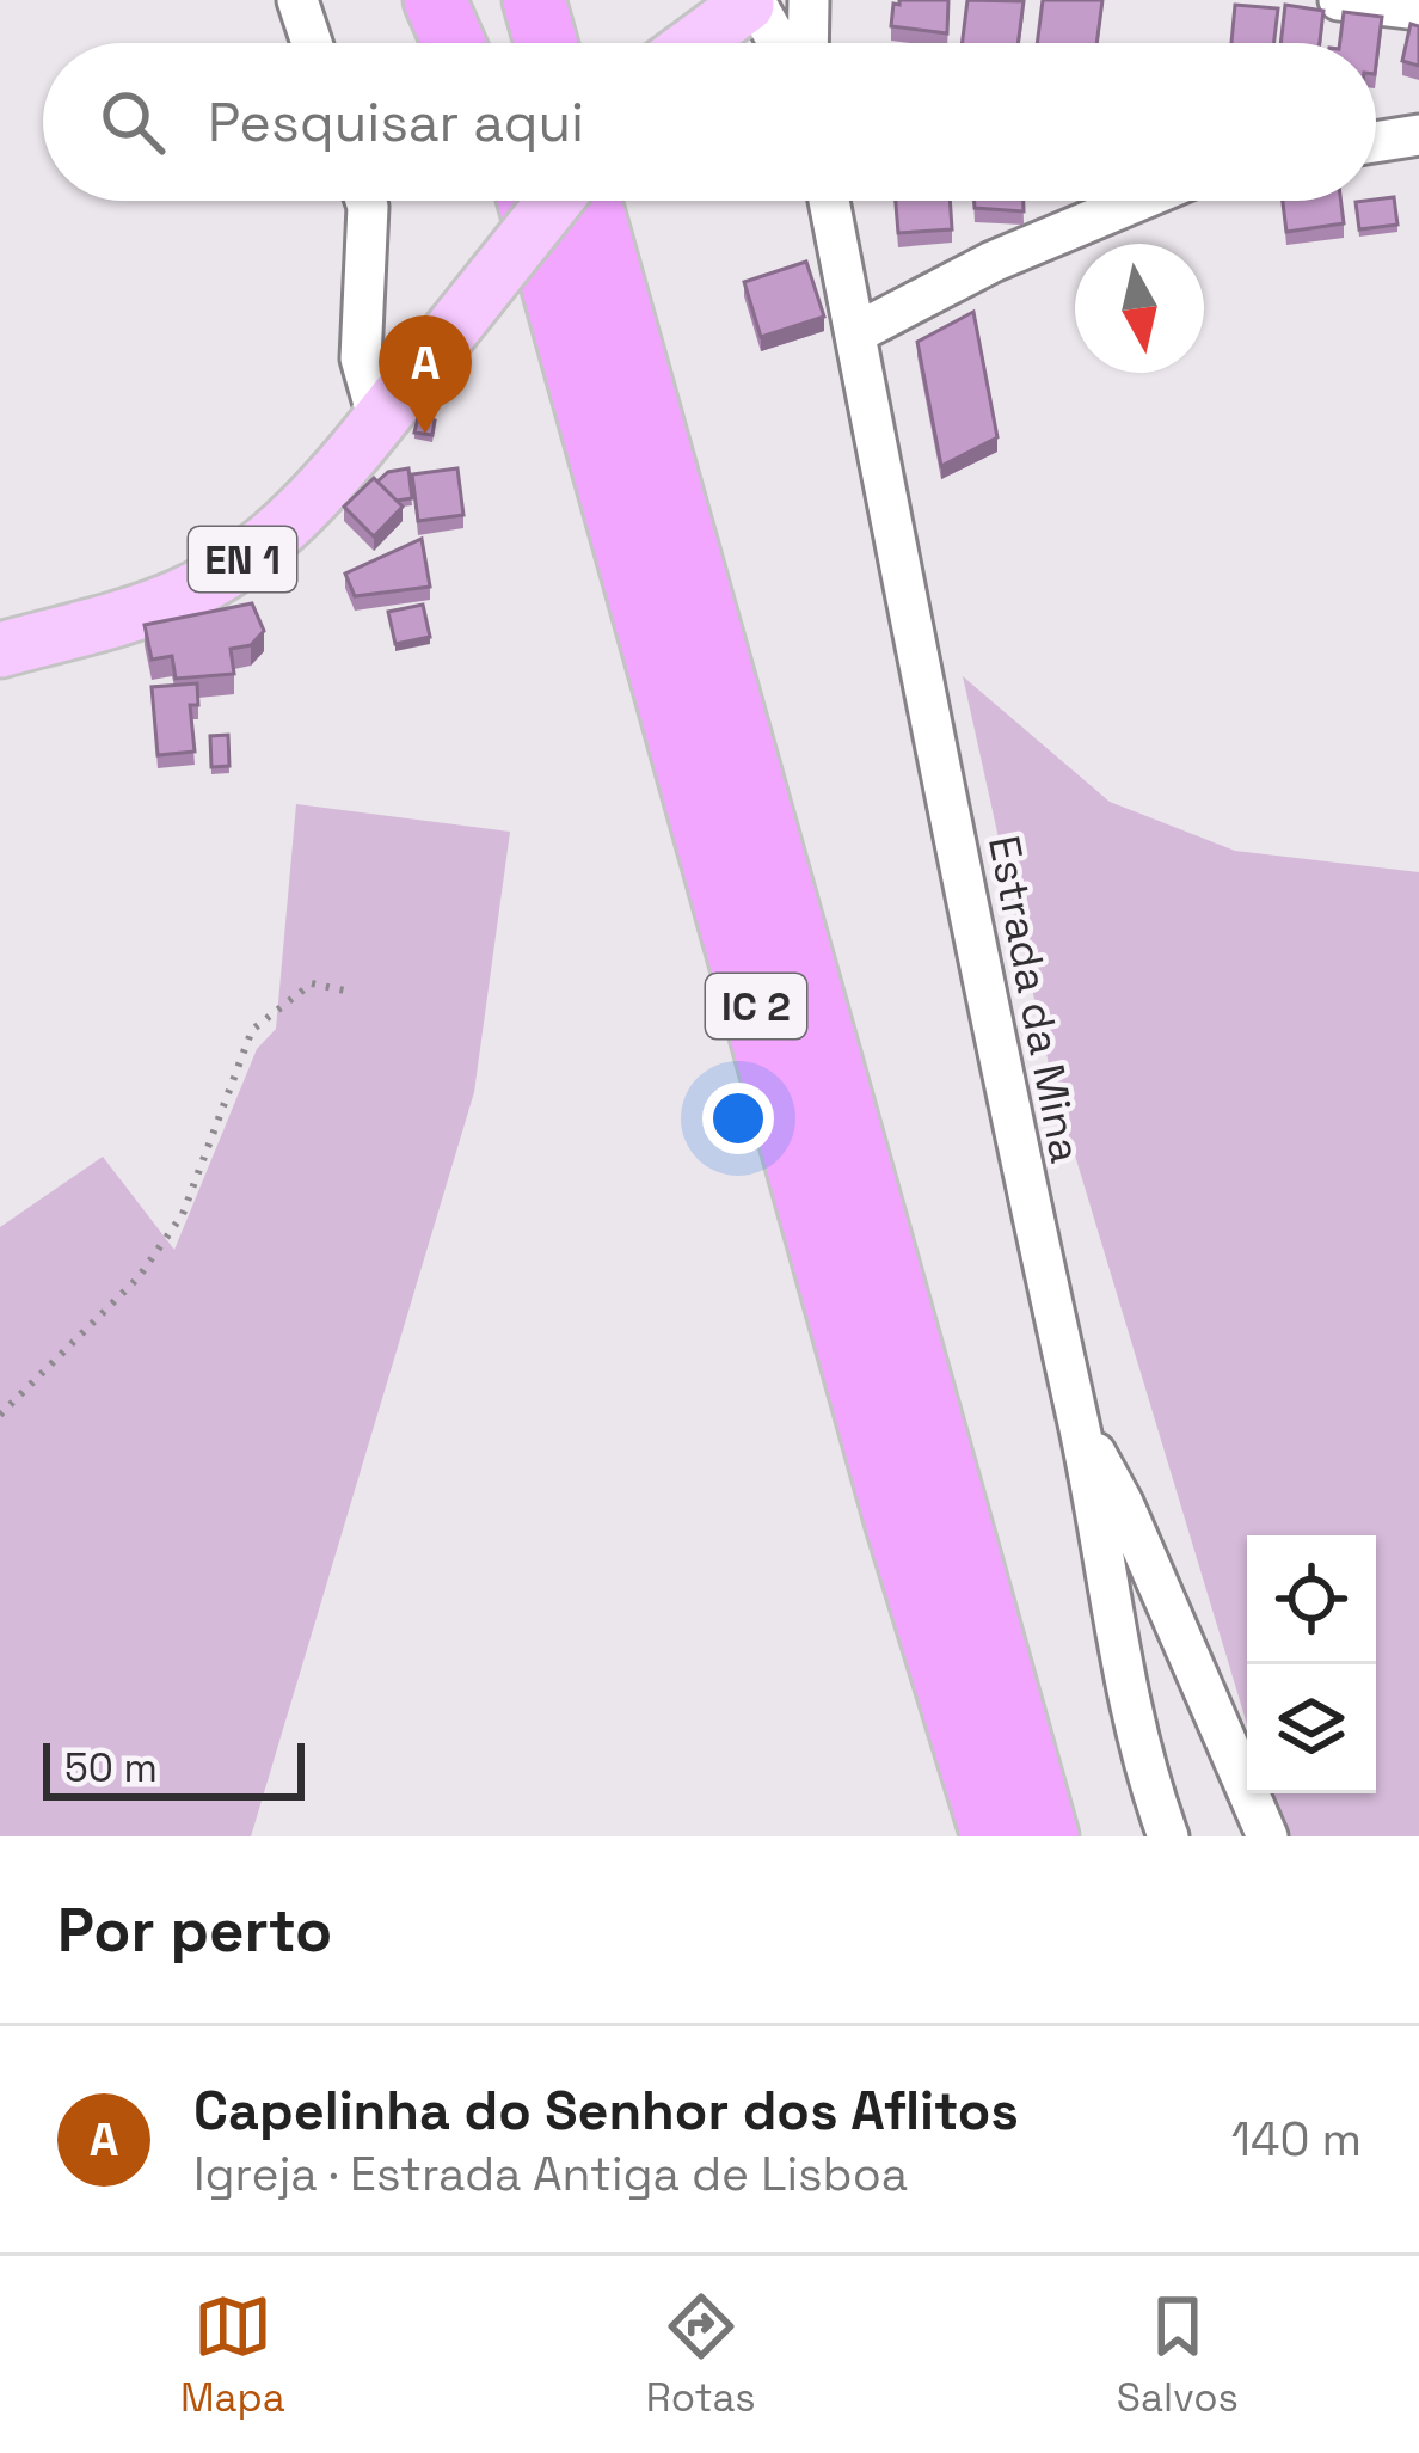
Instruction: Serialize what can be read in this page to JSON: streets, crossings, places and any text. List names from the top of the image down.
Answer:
{
  "streets": {
    "highway": ["IC 2"],
    "main road": ["EN 1"],
    "street": ["Estrada da Mina"]
  },
  "scale_bar": "50 m",
  "north": "bottom",
  "page": {
    "search": "Pesquisar aqui",
    "pins": "A",
    "scale": "50 m",
    "heading": "Por perto",
    "list": [
      {
        "mark": "A",
        "name": "Capelinha do Senhor dos Aflitos",
        "note": "Igreja · Estrada Antiga de Lisboa",
        "value": "140 m"
      }
    ],
    "nav": ["Mapa", "Rotas", "Salvos"]
  }
}
